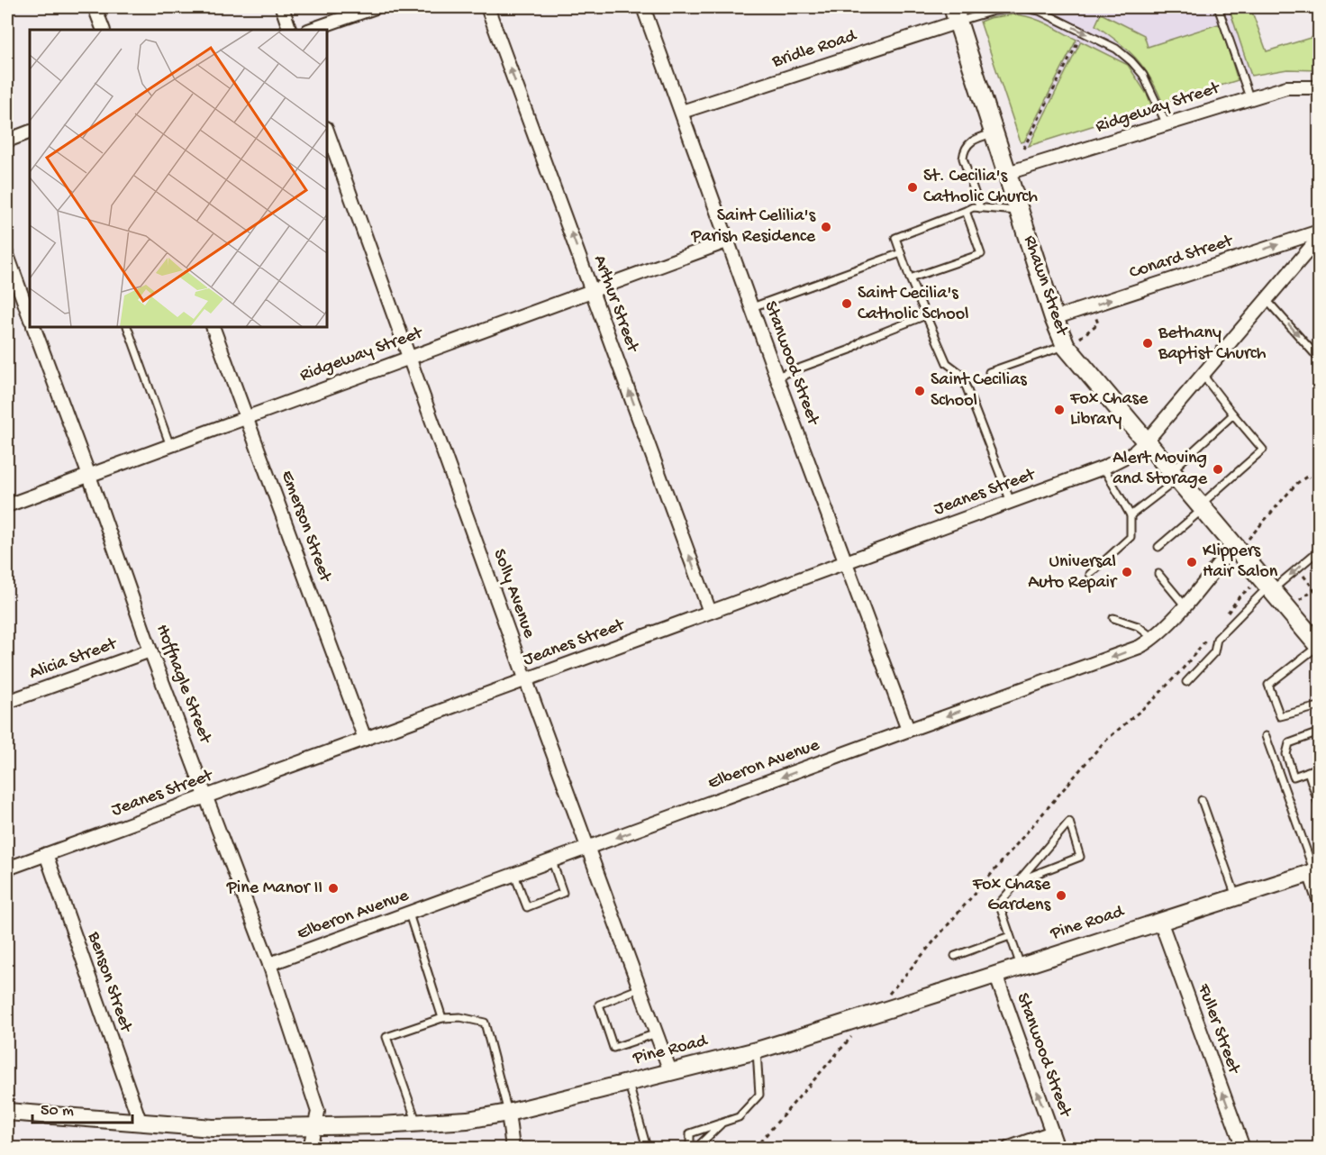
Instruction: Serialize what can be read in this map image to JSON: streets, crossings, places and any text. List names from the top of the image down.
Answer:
{
  "streets": {
    "main road": ["Rhawn Street"],
    "street": [
      "Bridle Road",
      "Ridgeway Street",
      "Conard Street",
      "Arthur Street",
      "Stanwood Street",
      "Jeanes Street",
      "Emerson Street",
      "Solly Avenue",
      "Alicia Street",
      "Hoffnagle Street",
      "Elberon Avenue",
      "Pine Road",
      "Benson Street",
      "Fuller Street"
    ]
  },
  "crossings": [
    ["Bridle Road", "Rhawn Street"],
    ["Bridle Road", "Stanwood Street"],
    ["Ridgeway Street", "Rhawn Street"],
    ["Ridgeway Street", "Arthur Street"],
    ["Ridgeway Street", "Stanwood Street"],
    ["Ridgeway Street", "Emerson Street"],
    ["Ridgeway Street", "Solly Avenue"],
    ["Ridgeway Street", "Hoffnagle Street"],
    ["Conard Street", "Rhawn Street"],
    ["Rhawn Street", "Jeanes Street"],
    ["Rhawn Street", "Elberon Avenue"],
    ["Arthur Street", "Jeanes Street"],
    ["Stanwood Street", "Jeanes Street"],
    ["Stanwood Street", "Elberon Avenue"],
    ["Stanwood Street", "Pine Road"],
    ["Jeanes Street", "Emerson Street"],
    ["Jeanes Street", "Solly Avenue"],
    ["Jeanes Street", "Hoffnagle Street"],
    ["Jeanes Street", "Benson Street"],
    ["Solly Avenue", "Elberon Avenue"],
    ["Solly Avenue", "Pine Road"],
    ["Alicia Street", "Hoffnagle Street"],
    ["Hoffnagle Street", "Elberon Avenue"],
    ["Hoffnagle Street", "Pine Road"],
    ["Pine Road", "Benson Street"],
    ["Pine Road", "Fuller Street"]
  ],
  "one_way": [
    "Conard Street",
    "Arthur Street",
    "Elberon Avenue",
    "Fuller Street"
  ],
  "places": [
    "St. Cecilia's Catholic Church",
    "Saint Celilia's Parish Residence",
    "Saint Cecilia's Catholic School",
    "Bethany Baptist Church",
    "Saint Cecilias School",
    "Fox Chase Library",
    "Alert Moving and Storage",
    "Klippers Hair Salon",
    "Universal Auto Repair",
    "Pine Manor II",
    "Fox Chase Gardens"
  ],
  "scale_bar": "50 m"
}
